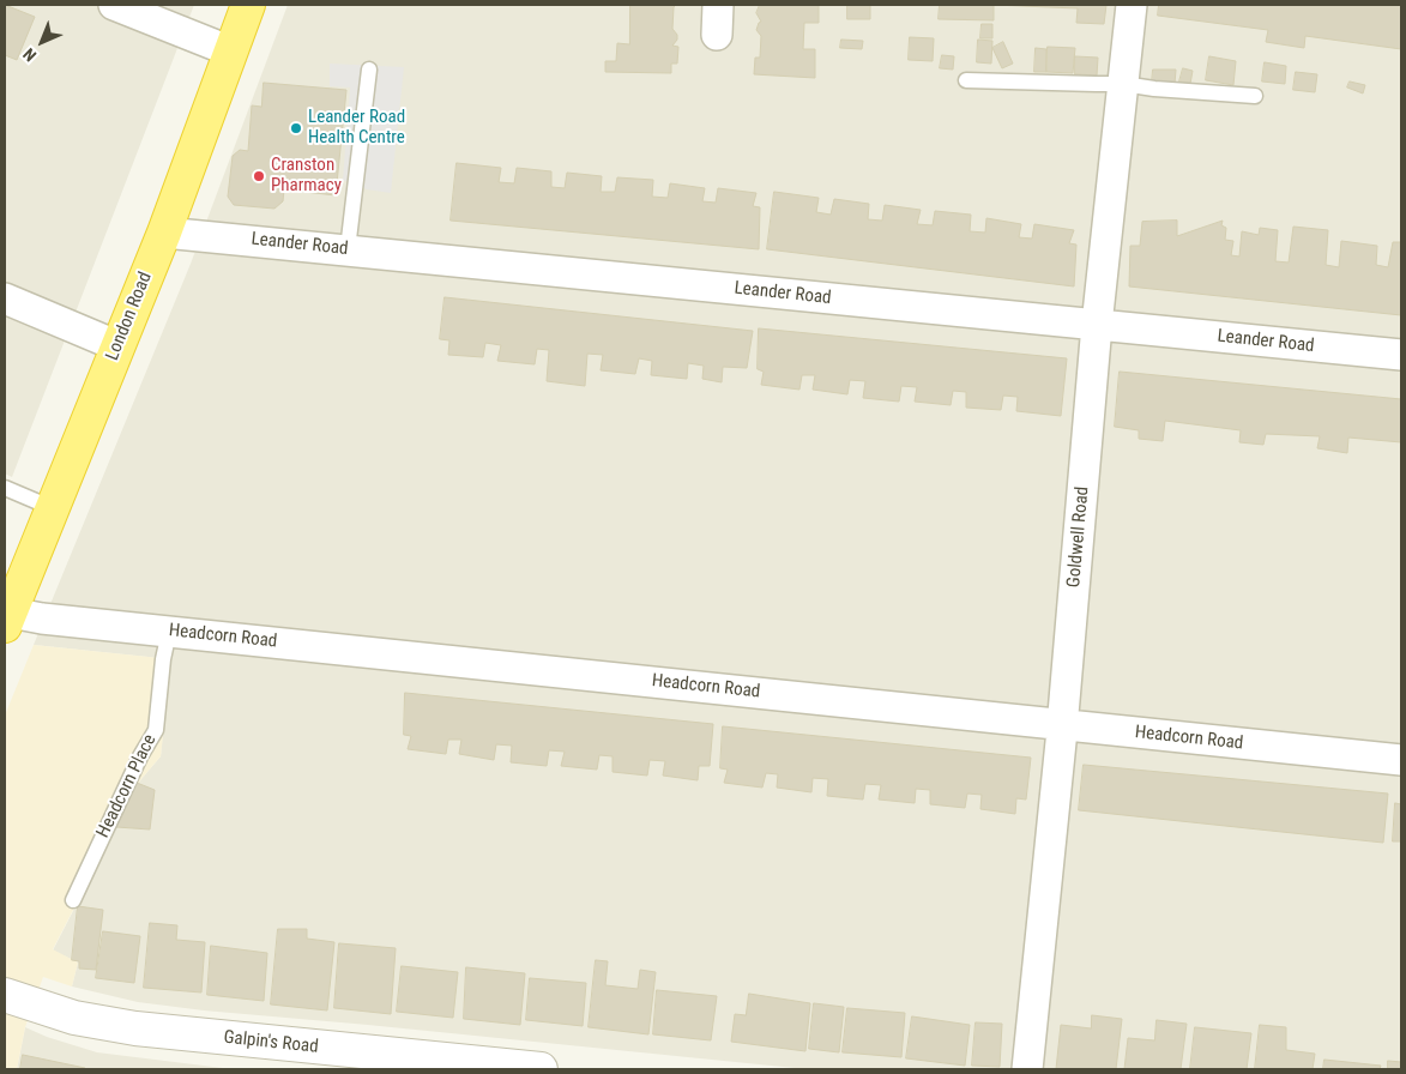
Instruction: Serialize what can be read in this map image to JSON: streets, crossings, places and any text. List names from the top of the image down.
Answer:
{
  "streets": {
    "highway": ["London Road"],
    "street": [
      "Leander Road",
      "Goldwell Road",
      "Headcorn Road",
      "Galpin's Road"
    ],
    "lane": ["Headcorn Place"]
  },
  "crossings": [
    ["Leander Road", "London Road"],
    ["Leander Road", "Goldwell Road"],
    ["London Road", "Headcorn Road"],
    ["Goldwell Road", "Headcorn Road"],
    ["Headcorn Road", "Headcorn Place"]
  ],
  "places": ["Leander Road Health Centre", "Cranston Pharmacy"],
  "north": "bottom left"
}
